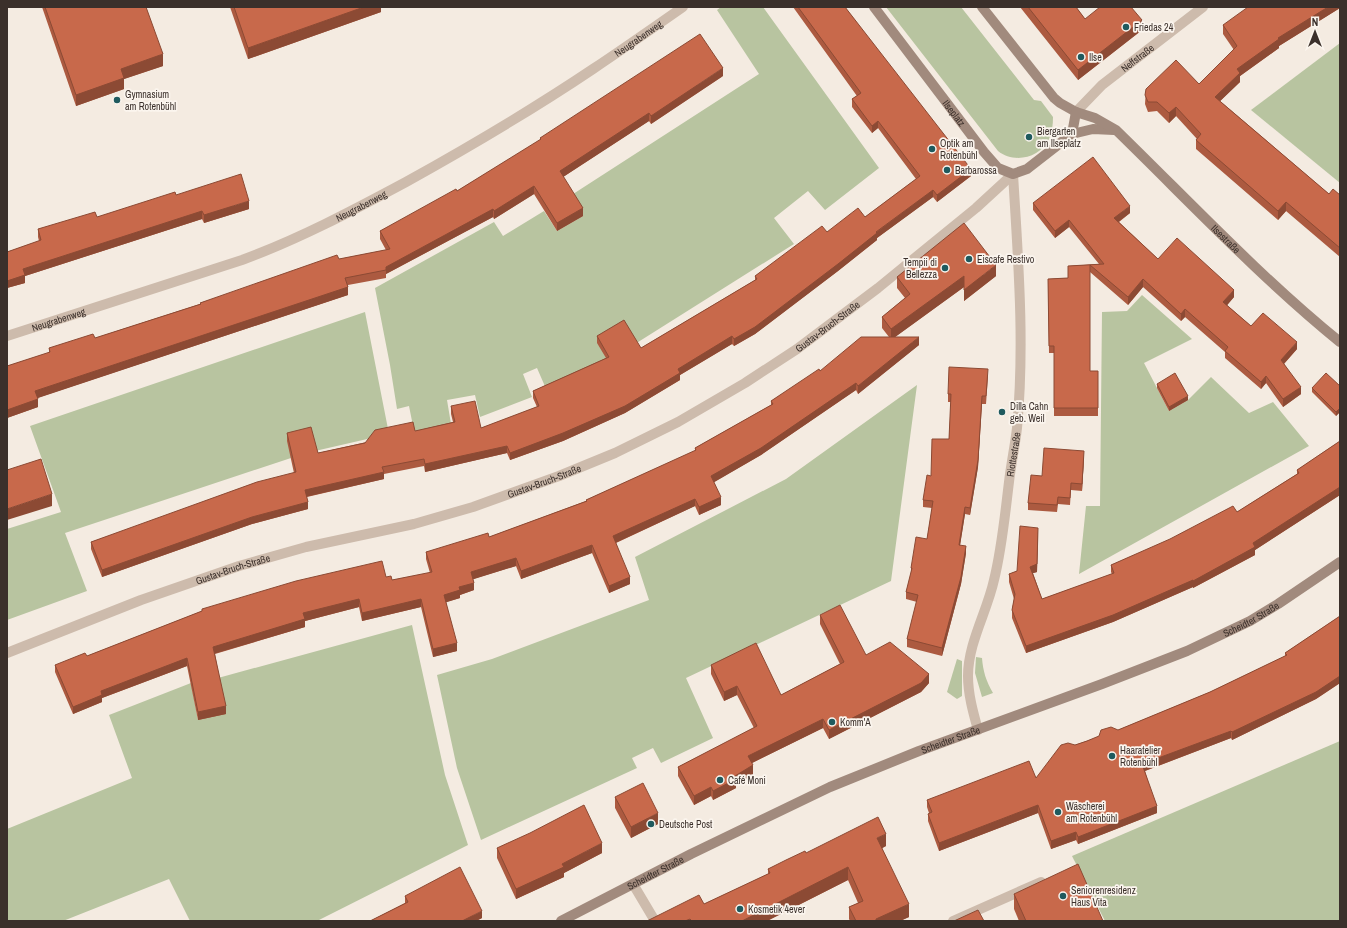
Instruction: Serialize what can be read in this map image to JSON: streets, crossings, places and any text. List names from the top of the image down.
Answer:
{
  "streets": {
    "main road": ["Ilseplatz", "Ilsestraße", "Scheidter Straße"],
    "street": [
      "Neugrabenweg",
      "Neffstraße",
      "Gustav-Bruch-Straße",
      "Riottestraße"
    ]
  },
  "crossings": [
    ["Ilseplatz", "Gustav-Bruch-Straße"],
    ["Ilseplatz", "Riottestraße"],
    ["Gustav-Bruch-Straße", "Riottestraße"],
    ["Riottestraße", "Scheidter Straße"]
  ],
  "places": [
    "Friedas 24",
    "Ilse",
    "Gymnasium am Rotenbühl",
    "Biergarten am Ilseplatz",
    "Optik am Rotenbühl",
    "Barbarossa",
    "Eiscafe Restivo",
    "Tempii di Bellezza",
    "Dilla Cahn geb. Weil",
    "Komm'A",
    "Haaratelier Rotenbühl",
    "Café Moni",
    "Wäscherei am Rotenbühl",
    "Deutsche Post",
    "Seniorenresidenz Haus Vita",
    "Kosmetik 4ever"
  ],
  "north": "top"
}
